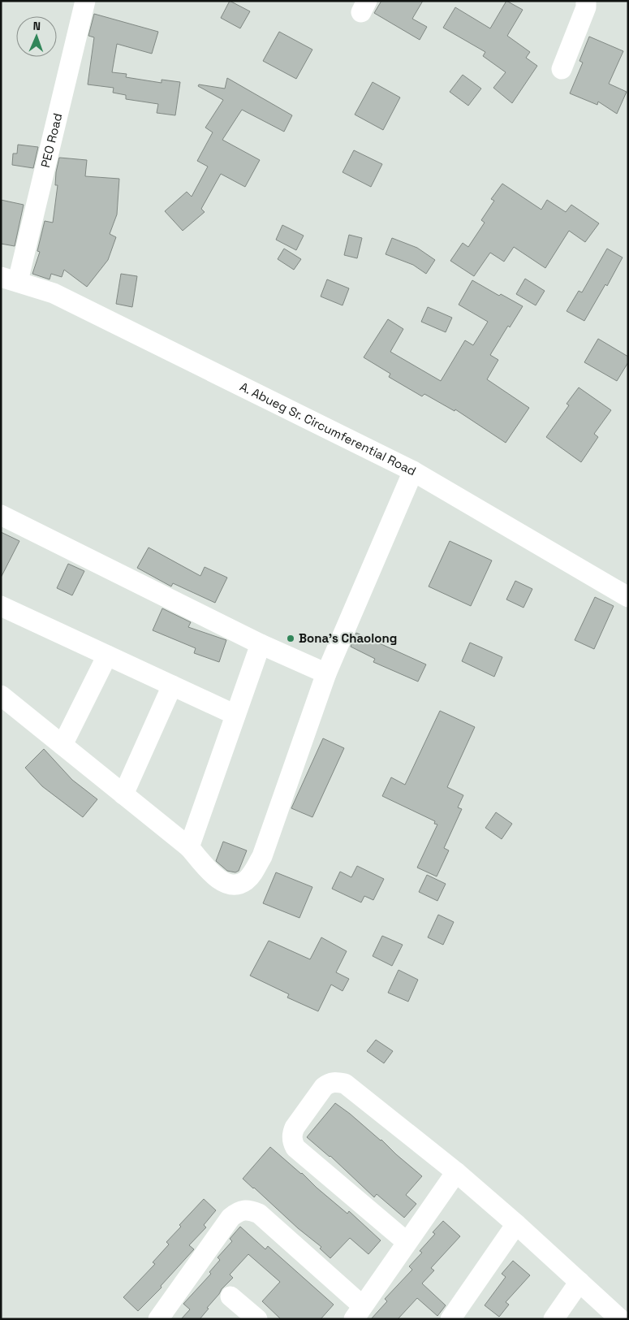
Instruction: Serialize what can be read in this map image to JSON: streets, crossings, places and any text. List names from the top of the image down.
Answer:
{
  "streets": {
    "street": ["PEO Road", "A. Abueg Sr. Circumferential Road"]
  },
  "crossings": [
    ["PEO Road", "A. Abueg Sr. Circumferential Road"]
  ],
  "places": ["Bona’s Chaolong"],
  "north": "top"
}
